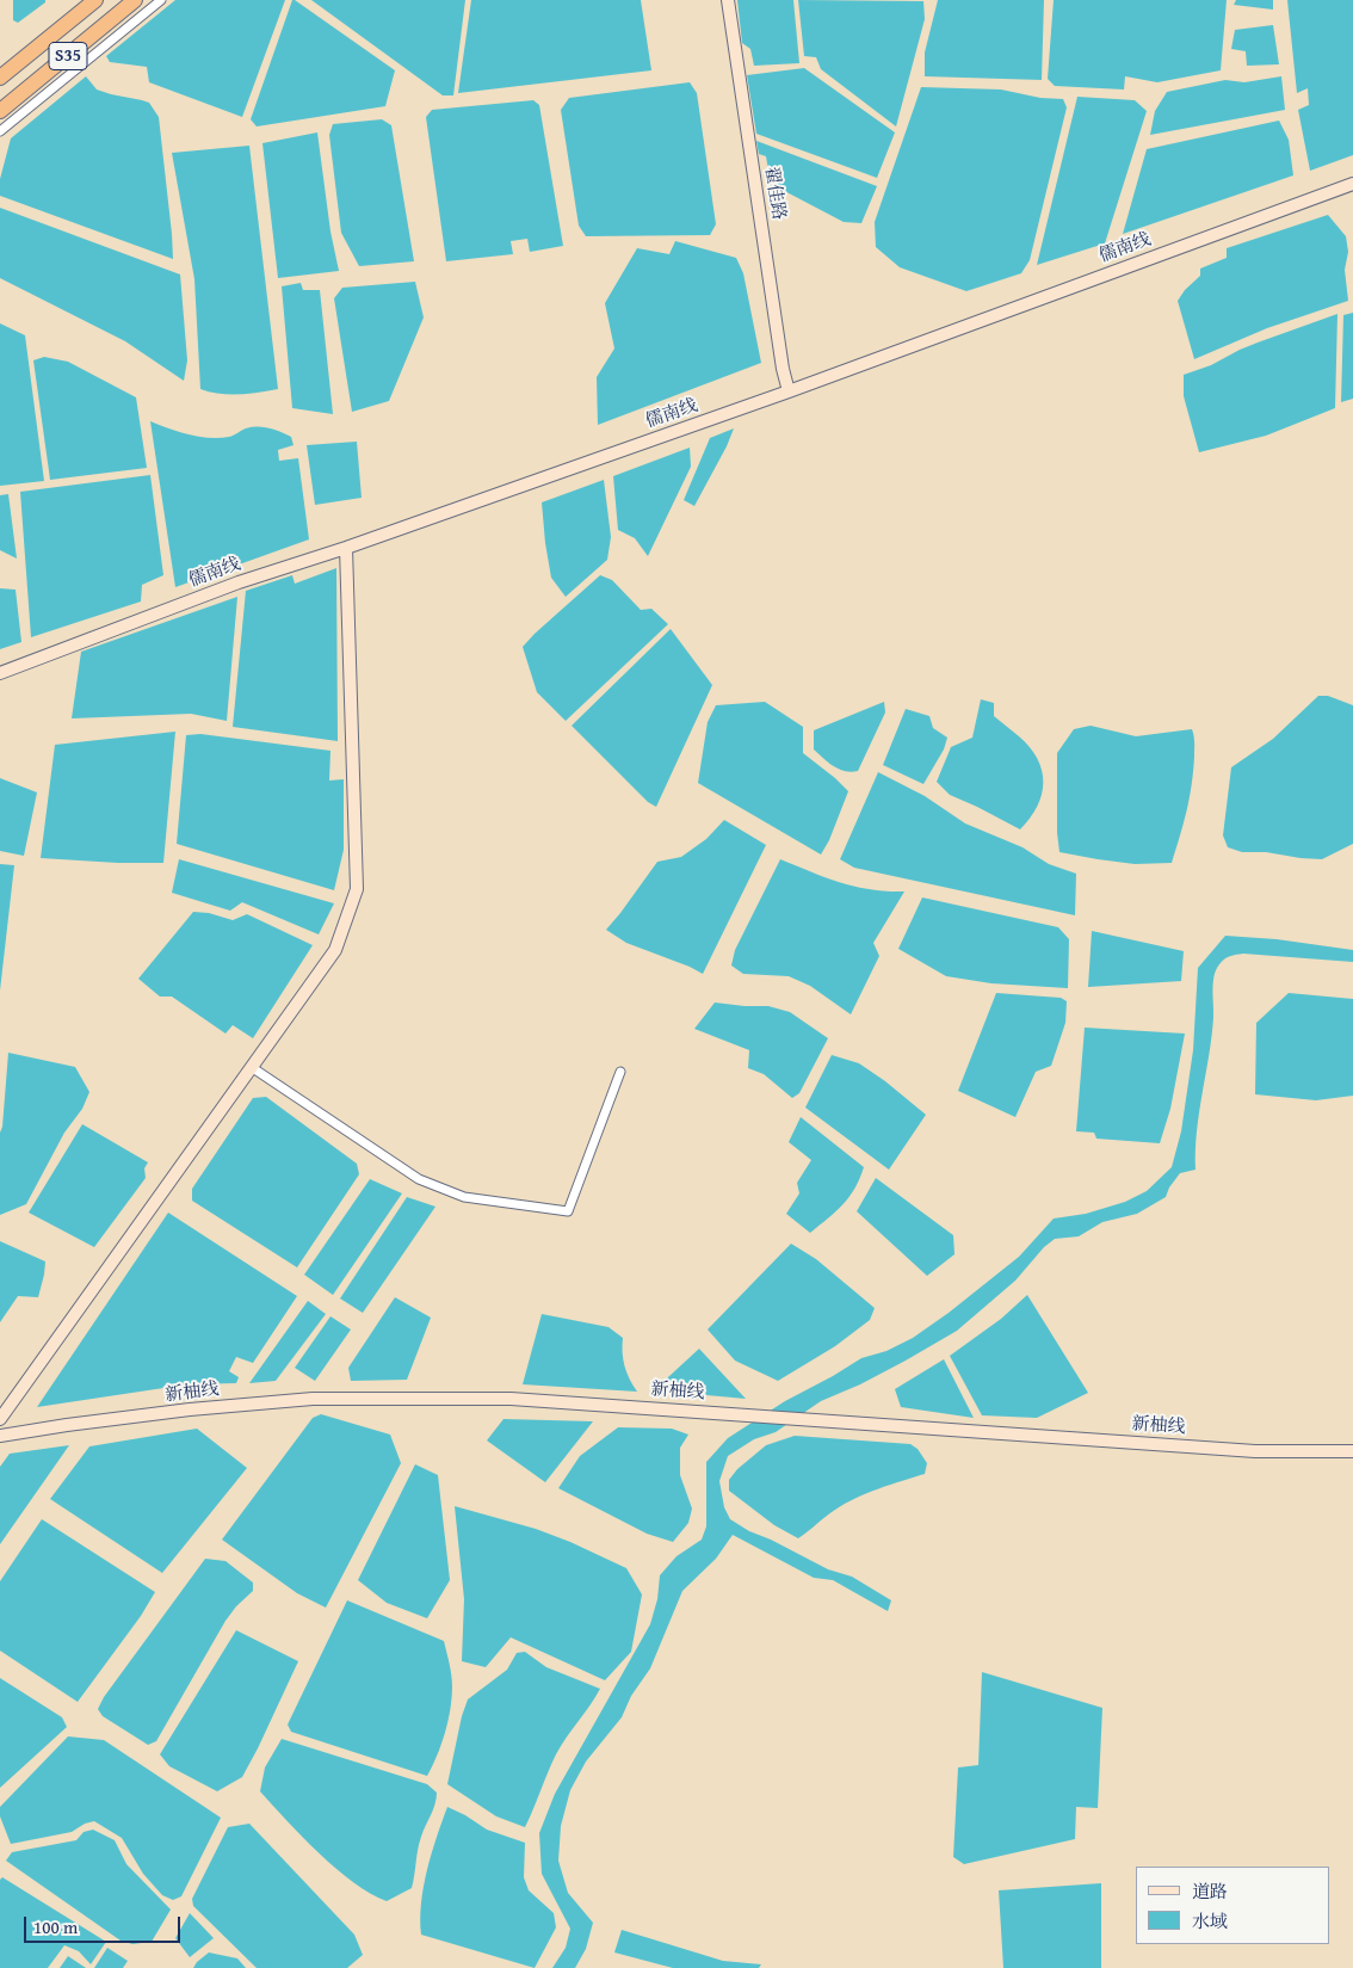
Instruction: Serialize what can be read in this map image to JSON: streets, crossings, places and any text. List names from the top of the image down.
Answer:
{
  "streets": {
    "highway": ["S35"],
    "street": ["翟佳路", "儒南线", "新柚线"]
  },
  "crossings": [
    ["翟佳路", "儒南线"]
  ],
  "legend": ["道路", "水域"],
  "scale_bar": "100 m"
}
